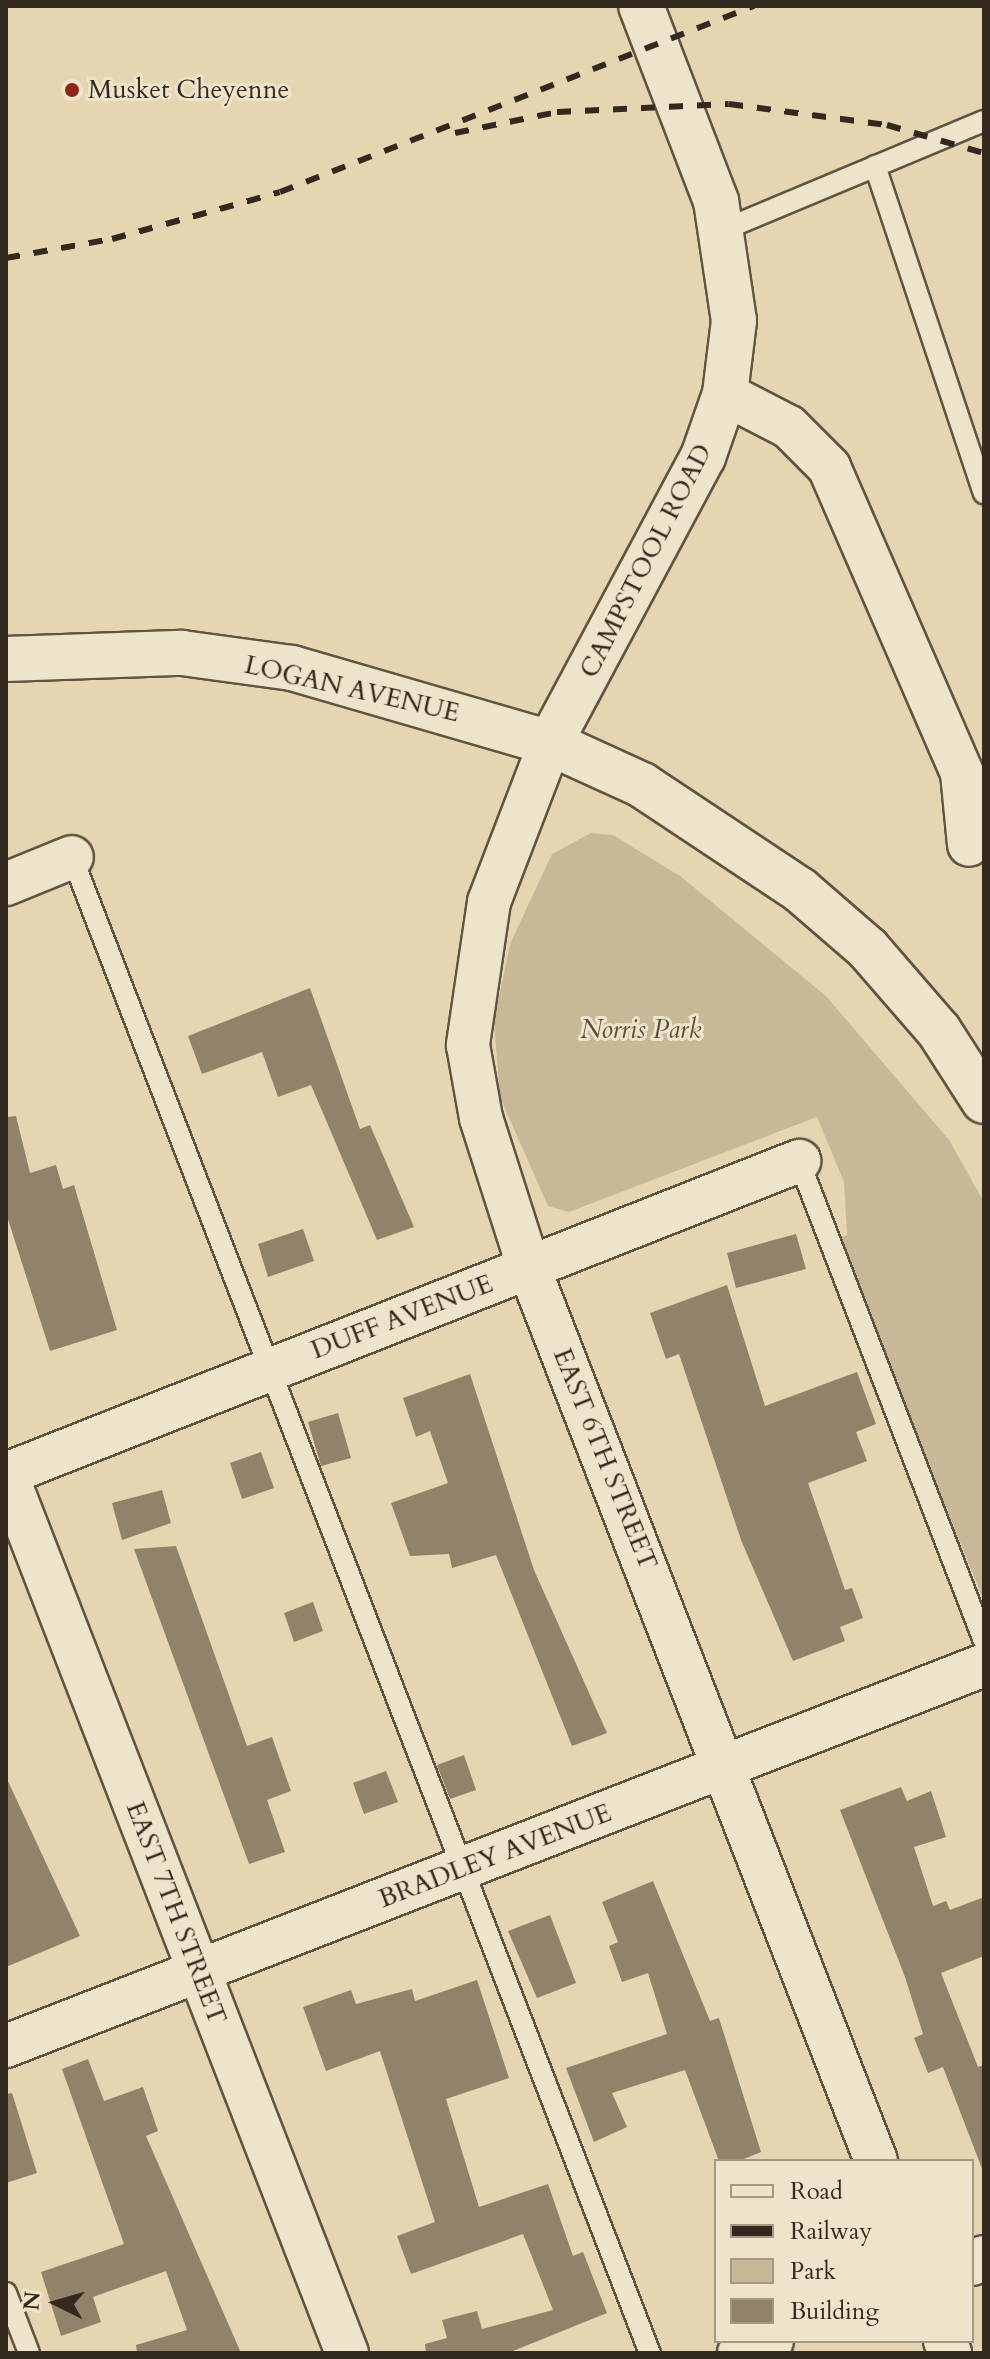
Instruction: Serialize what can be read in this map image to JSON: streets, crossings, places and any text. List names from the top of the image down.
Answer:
{
  "streets": {
    "main road": ["CAMPSTOOL ROAD", "LOGAN AVENUE"],
    "street": [
      "DUFF AVENUE",
      "EAST 6TH STREET",
      "BRADLEY AVENUE",
      "EAST 7TH STREET"
    ]
  },
  "crossings": [
    ["CAMPSTOOL ROAD", "LOGAN AVENUE"],
    ["CAMPSTOOL ROAD", "EAST 6TH STREET"],
    ["LOGAN AVENUE", "EAST 6TH STREET"],
    ["DUFF AVENUE", "EAST 6TH STREET"],
    ["DUFF AVENUE", "EAST 7TH STREET"],
    ["EAST 6TH STREET", "BRADLEY AVENUE"],
    ["BRADLEY AVENUE", "EAST 7TH STREET"]
  ],
  "parks": ["Norris Park"],
  "places": ["Musket Cheyenne"],
  "legend": [
    "Road",
    "Railway",
    "Park",
    "Building"
  ],
  "north": "left"
}
